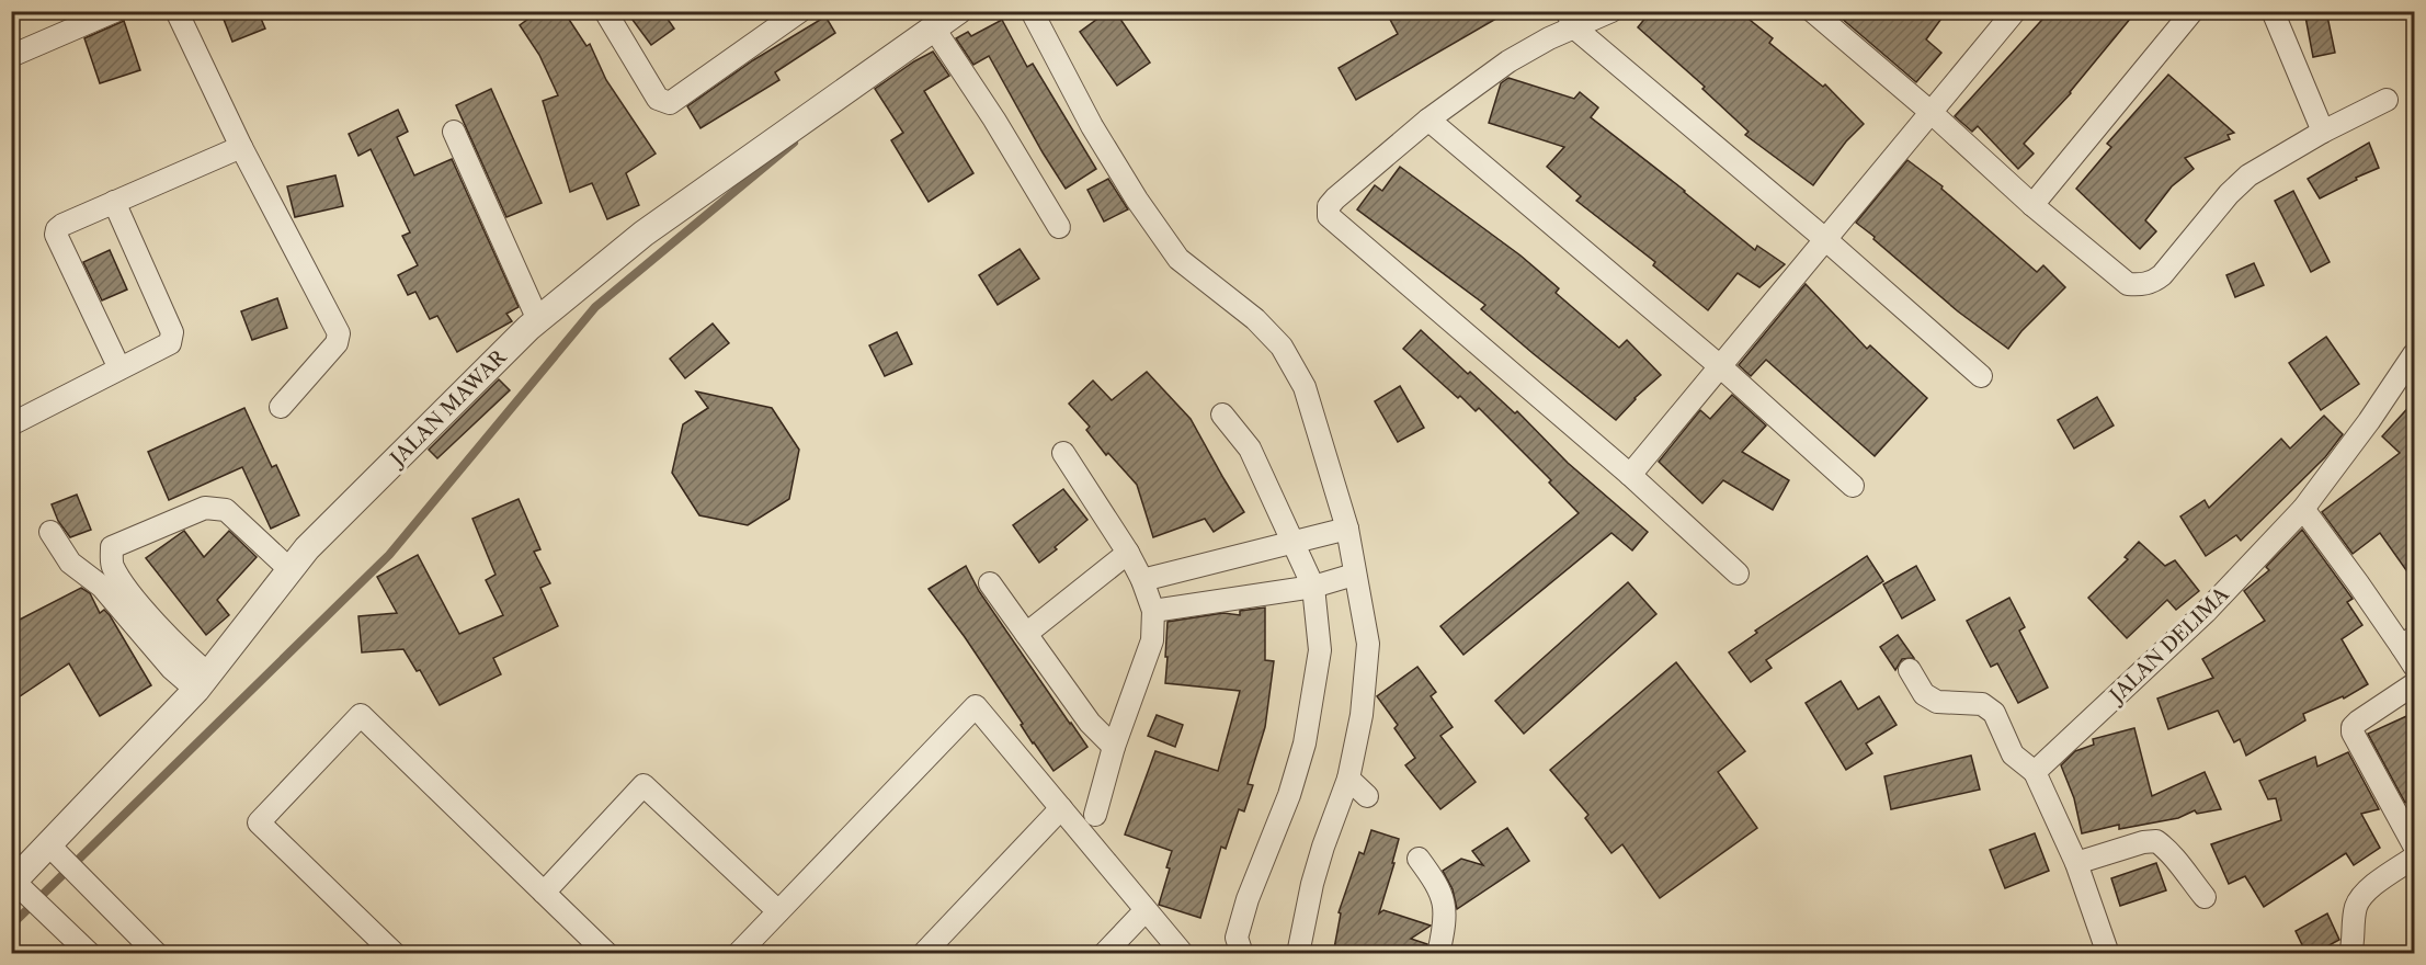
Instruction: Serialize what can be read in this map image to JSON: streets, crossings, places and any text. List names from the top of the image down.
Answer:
{
  "streets": {
    "street": ["JALAN MAWAR", "JALAN DELIMA"]
  }
}
